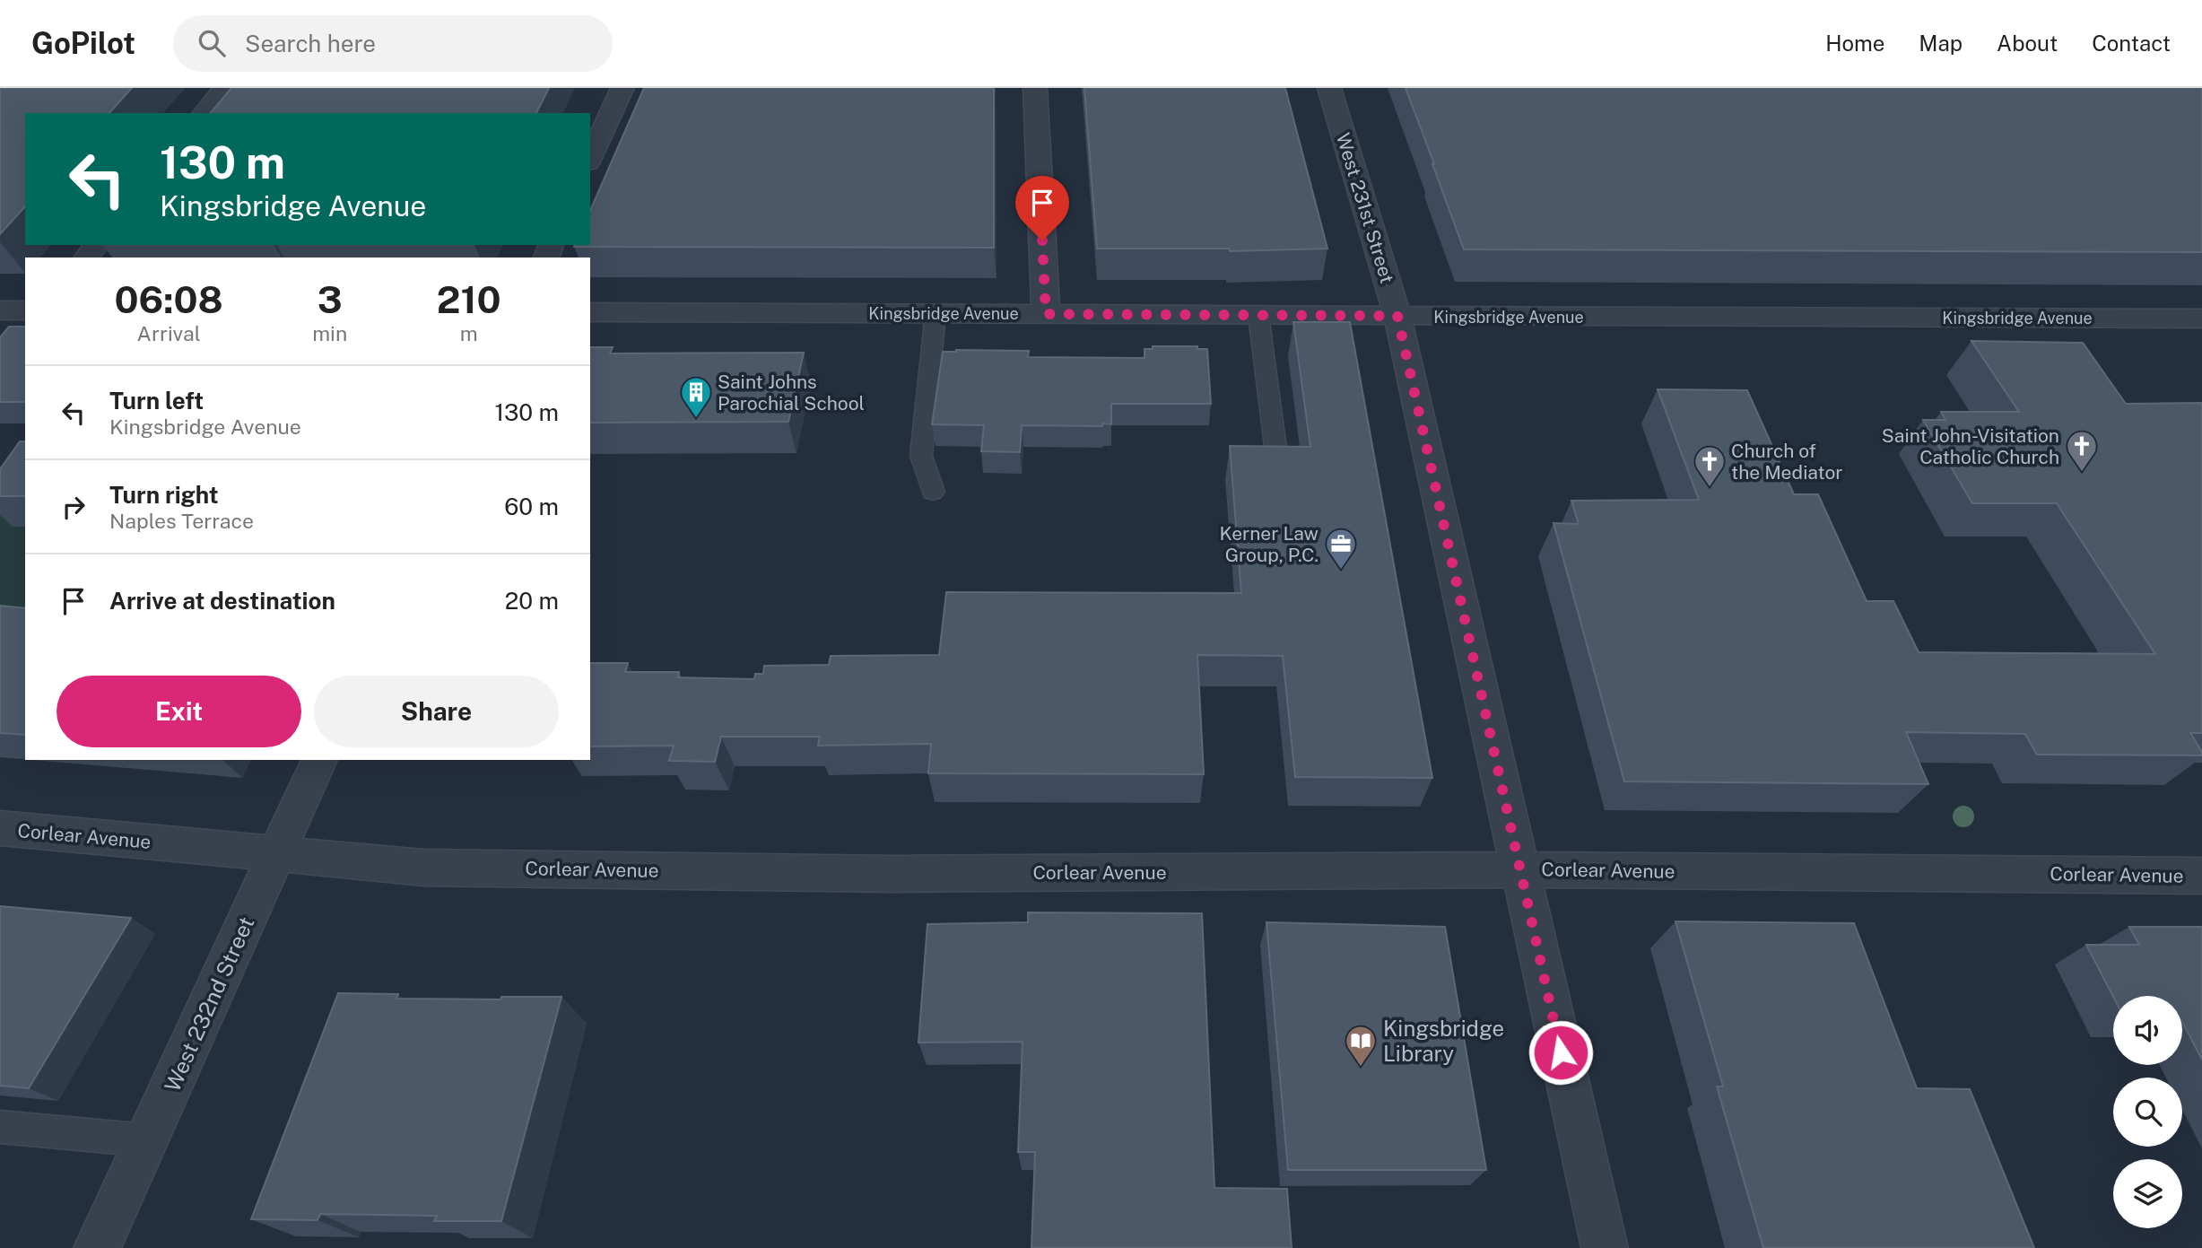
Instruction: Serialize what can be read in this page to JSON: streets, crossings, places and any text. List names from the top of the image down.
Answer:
{
  "streets": {
    "street": [
      "West 231st Street",
      "Kingsbridge Avenue",
      "Corlear Avenue",
      "West 232nd Street"
    ]
  },
  "crossings": [
    ["West 231st Street", "Kingsbridge Avenue"],
    ["West 231st Street", "Corlear Avenue"],
    ["Corlear Avenue", "West 232nd Street"]
  ],
  "places": {
    "building": ["Saint Johns Parochial School"],
    "church": ["Saint John-Visitation Catholic Church", "Church of the Mediator"],
    "office": ["Kerner Law Group, P.C."],
    "library": ["Kingsbridge Library"]
  },
  "page": {
    "header": "GoPilot",
    "search": "Search here",
    "nav": [
      "Home",
      "Map",
      "About",
      "Contact"
    ],
    "turn": ["130 m", "Kingsbridge Avenue"],
    "eta": [
      "06:08",
      "Arrival",
      "3",
      "min",
      "210",
      "m"
    ],
    "list": [
      {
        "name": "Turn left",
        "note": "Kingsbridge Avenue",
        "value": "130 m"
      },
      {
        "name": "Turn right",
        "note": "Naples Terrace",
        "value": "60 m"
      },
      {
        "name": "Arrive at destination",
        "value": "20 m"
      }
    ],
    "buttons": ["Exit", "Share"]
  }
}
